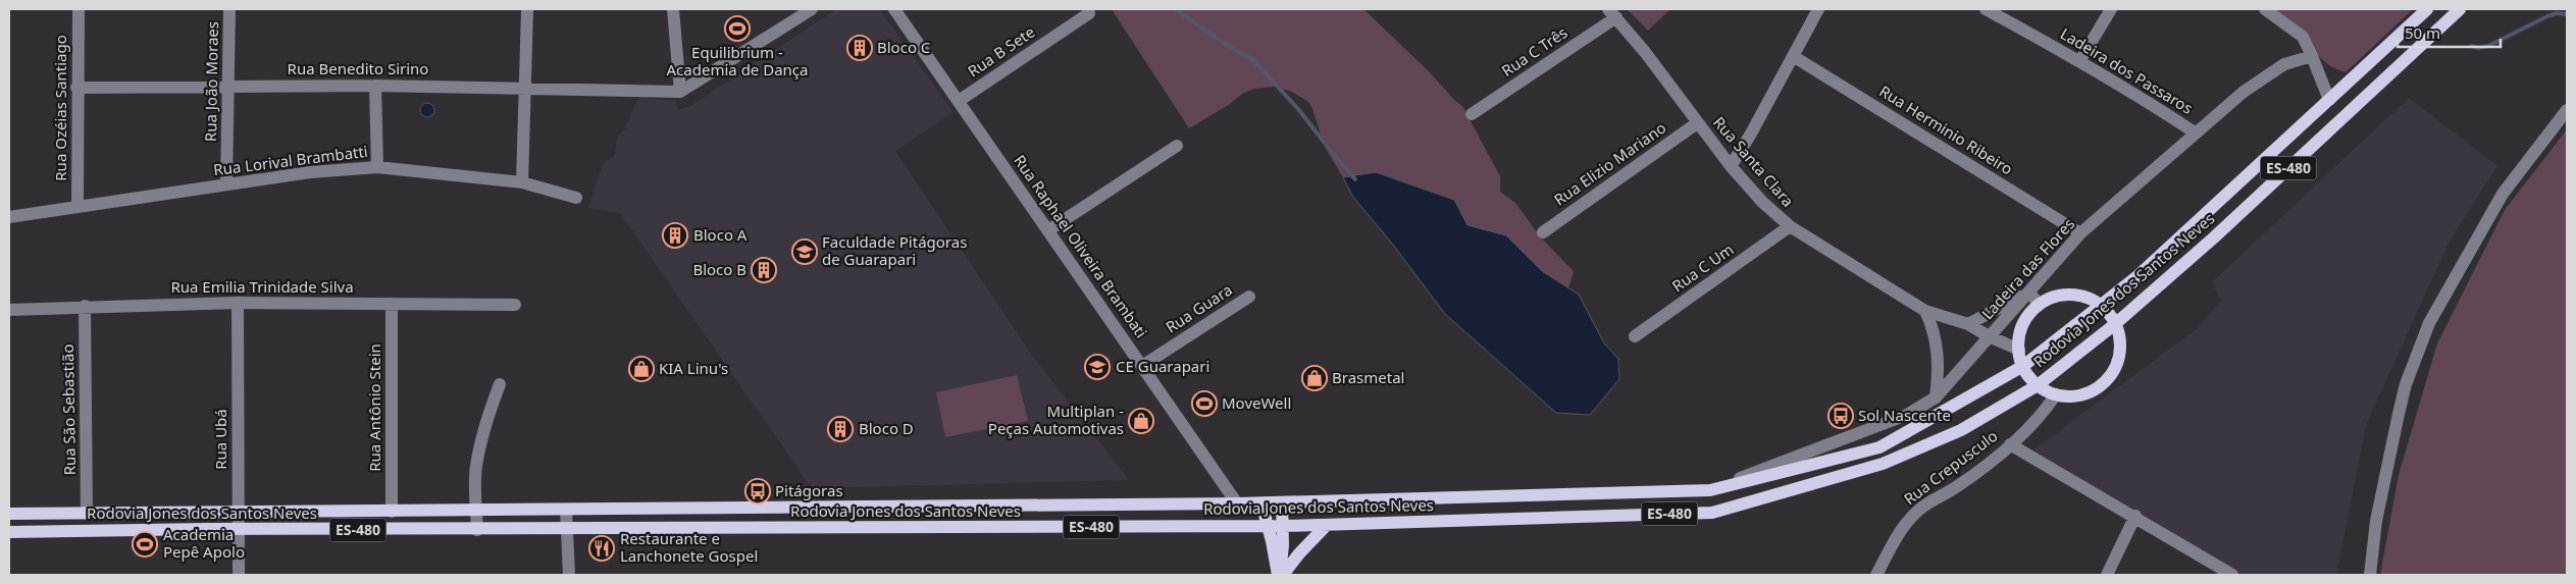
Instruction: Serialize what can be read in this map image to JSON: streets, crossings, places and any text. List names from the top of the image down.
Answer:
{
  "streets": {
    "main road": ["ES-480", "Rodovia Jones dos Santos Neves"],
    "street": [
      "Rua B Sete",
      "Rua C Três",
      "Rua Benedito Sirino",
      "Ladeira dos Passaros",
      "Rua João Moraes",
      "Rua Ozéias Santiago",
      "Rua Herminio Ribeiro",
      "Rua Lorival Brambatti",
      "Rua Santa Clara",
      "Rua Elizio Mariano",
      "Rua Raphael Oliveira Brambati",
      "Rua C Um",
      "Ladeira das Flores",
      "Rua Emilia Trinidade Silva",
      "Rua Guara",
      "Rua Antônio Stein",
      "Rua São Sebastião",
      "Rua Ubá",
      "Rua Crepusculo"
    ]
  },
  "crossings": [
    ["Rua B Sete", "Rua Raphael Oliveira Brambati"],
    ["Rua C Três", "Rua Santa Clara"],
    ["Rua Benedito Sirino", "Rua João Moraes"],
    ["Rua Benedito Sirino", "Rua Ozéias Santiago"],
    ["Ladeira dos Passaros", "Ladeira das Flores"],
    ["Rua João Moraes", "Rua Lorival Brambatti"],
    ["Rua Ozéias Santiago", "Rua Lorival Brambatti"],
    ["Rua Herminio Ribeiro", "Ladeira das Flores"],
    ["Rua Santa Clara", "Rua Elizio Mariano"],
    ["Rua Santa Clara", "Rua C Um"],
    ["Rua Santa Clara", "Ladeira das Flores"],
    ["Rua Raphael Oliveira Brambati", "Rodovia Jones dos Santos Neves"],
    ["Rua Raphael Oliveira Brambati", "Rua Guara"],
    ["Ladeira das Flores", "Rodovia Jones dos Santos Neves"],
    ["Rua Emilia Trinidade Silva", "Rua Antônio Stein"],
    ["Rua Emilia Trinidade Silva", "Rua São Sebastião"],
    ["Rua Emilia Trinidade Silva", "Rua Ubá"],
    ["Rodovia Jones dos Santos Neves", "Rua Antônio Stein"],
    ["Rodovia Jones dos Santos Neves", "Rua São Sebastião"],
    ["Rodovia Jones dos Santos Neves", "Rua Ubá"]
  ],
  "places": {
    "sports": ["Equilibrium - Academia de Dança", "MoveWell", "Academia Pepê Apolo"],
    "building": [
      "Bloco C",
      "Bloco A",
      "Bloco B",
      "Bloco D"
    ],
    "school or university": ["Faculdade Pitágoras de Guarapari", "CE Guarapari"],
    "shop": ["KIA Linu's", "Brasmetal", "Multiplan - Peças Automotivas"],
    "bus stop": ["Sol Nascente", "Pitágoras"],
    "restaurant": ["Restaurante e Lanchonete Gospel"]
  },
  "scale_bar": "50 m"
}
